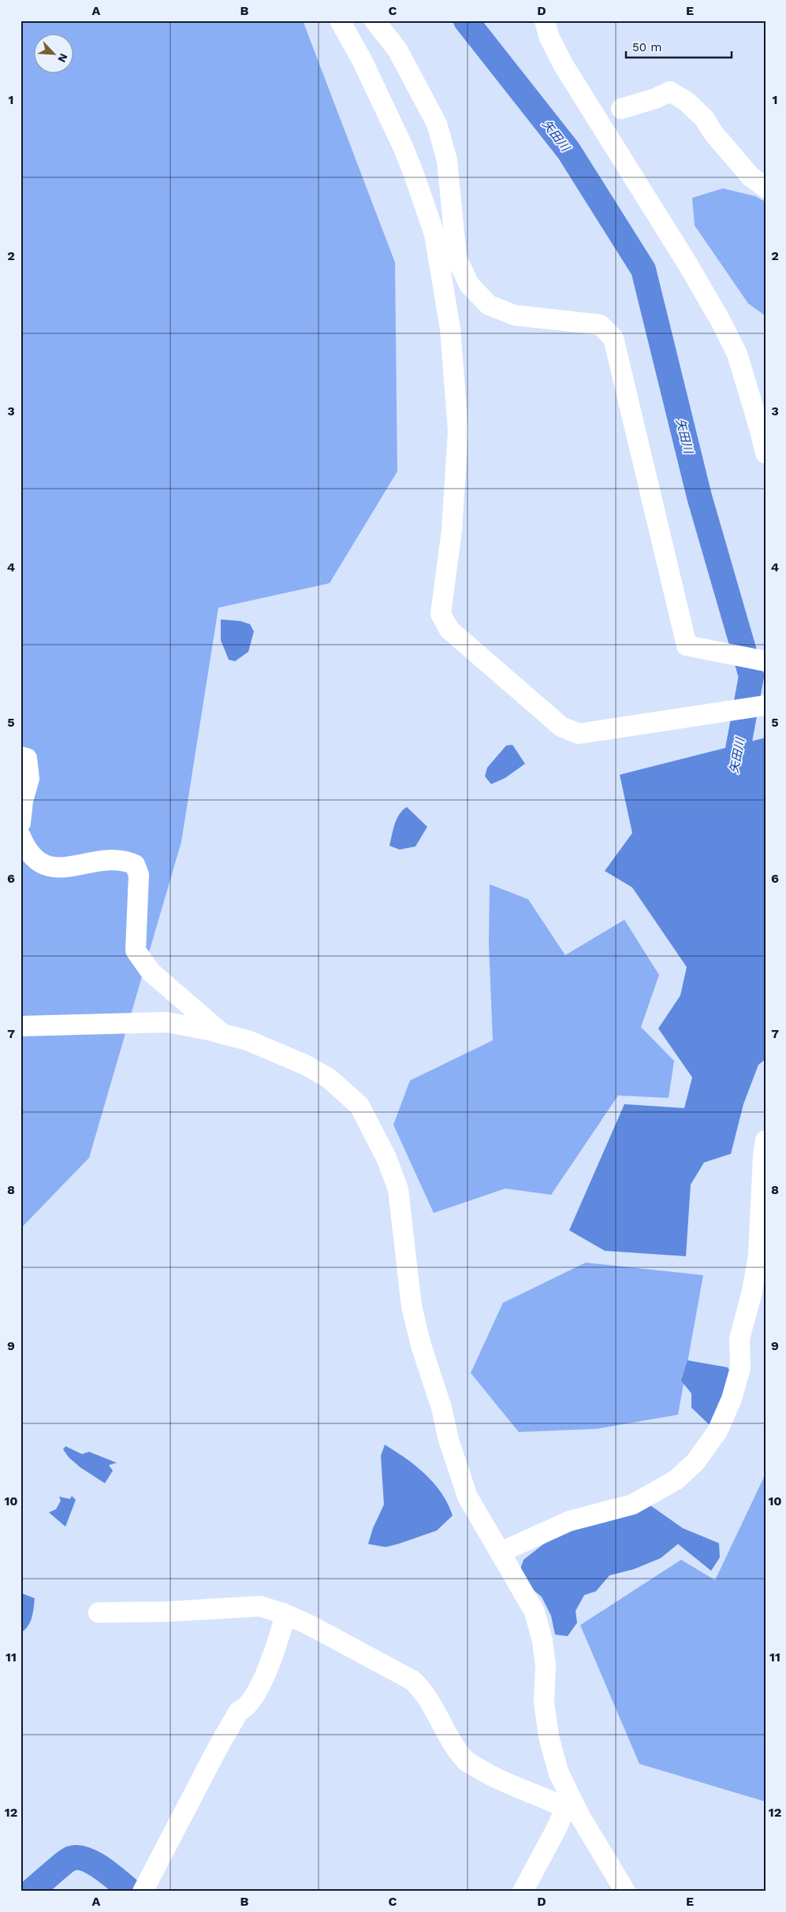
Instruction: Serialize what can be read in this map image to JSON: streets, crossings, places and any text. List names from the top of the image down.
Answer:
{
  "water": ["矢田川"],
  "scale_bar": "50 m",
  "north": "bottom right",
  "grid": {
    "columns": [
      "A",
      "B",
      "C",
      "D",
      "E"
    ],
    "rows": [
      "1",
      "2",
      "3",
      "4",
      "5",
      "6",
      "7",
      "8",
      "9",
      "10",
      "11",
      "12"
    ]
  }
}
